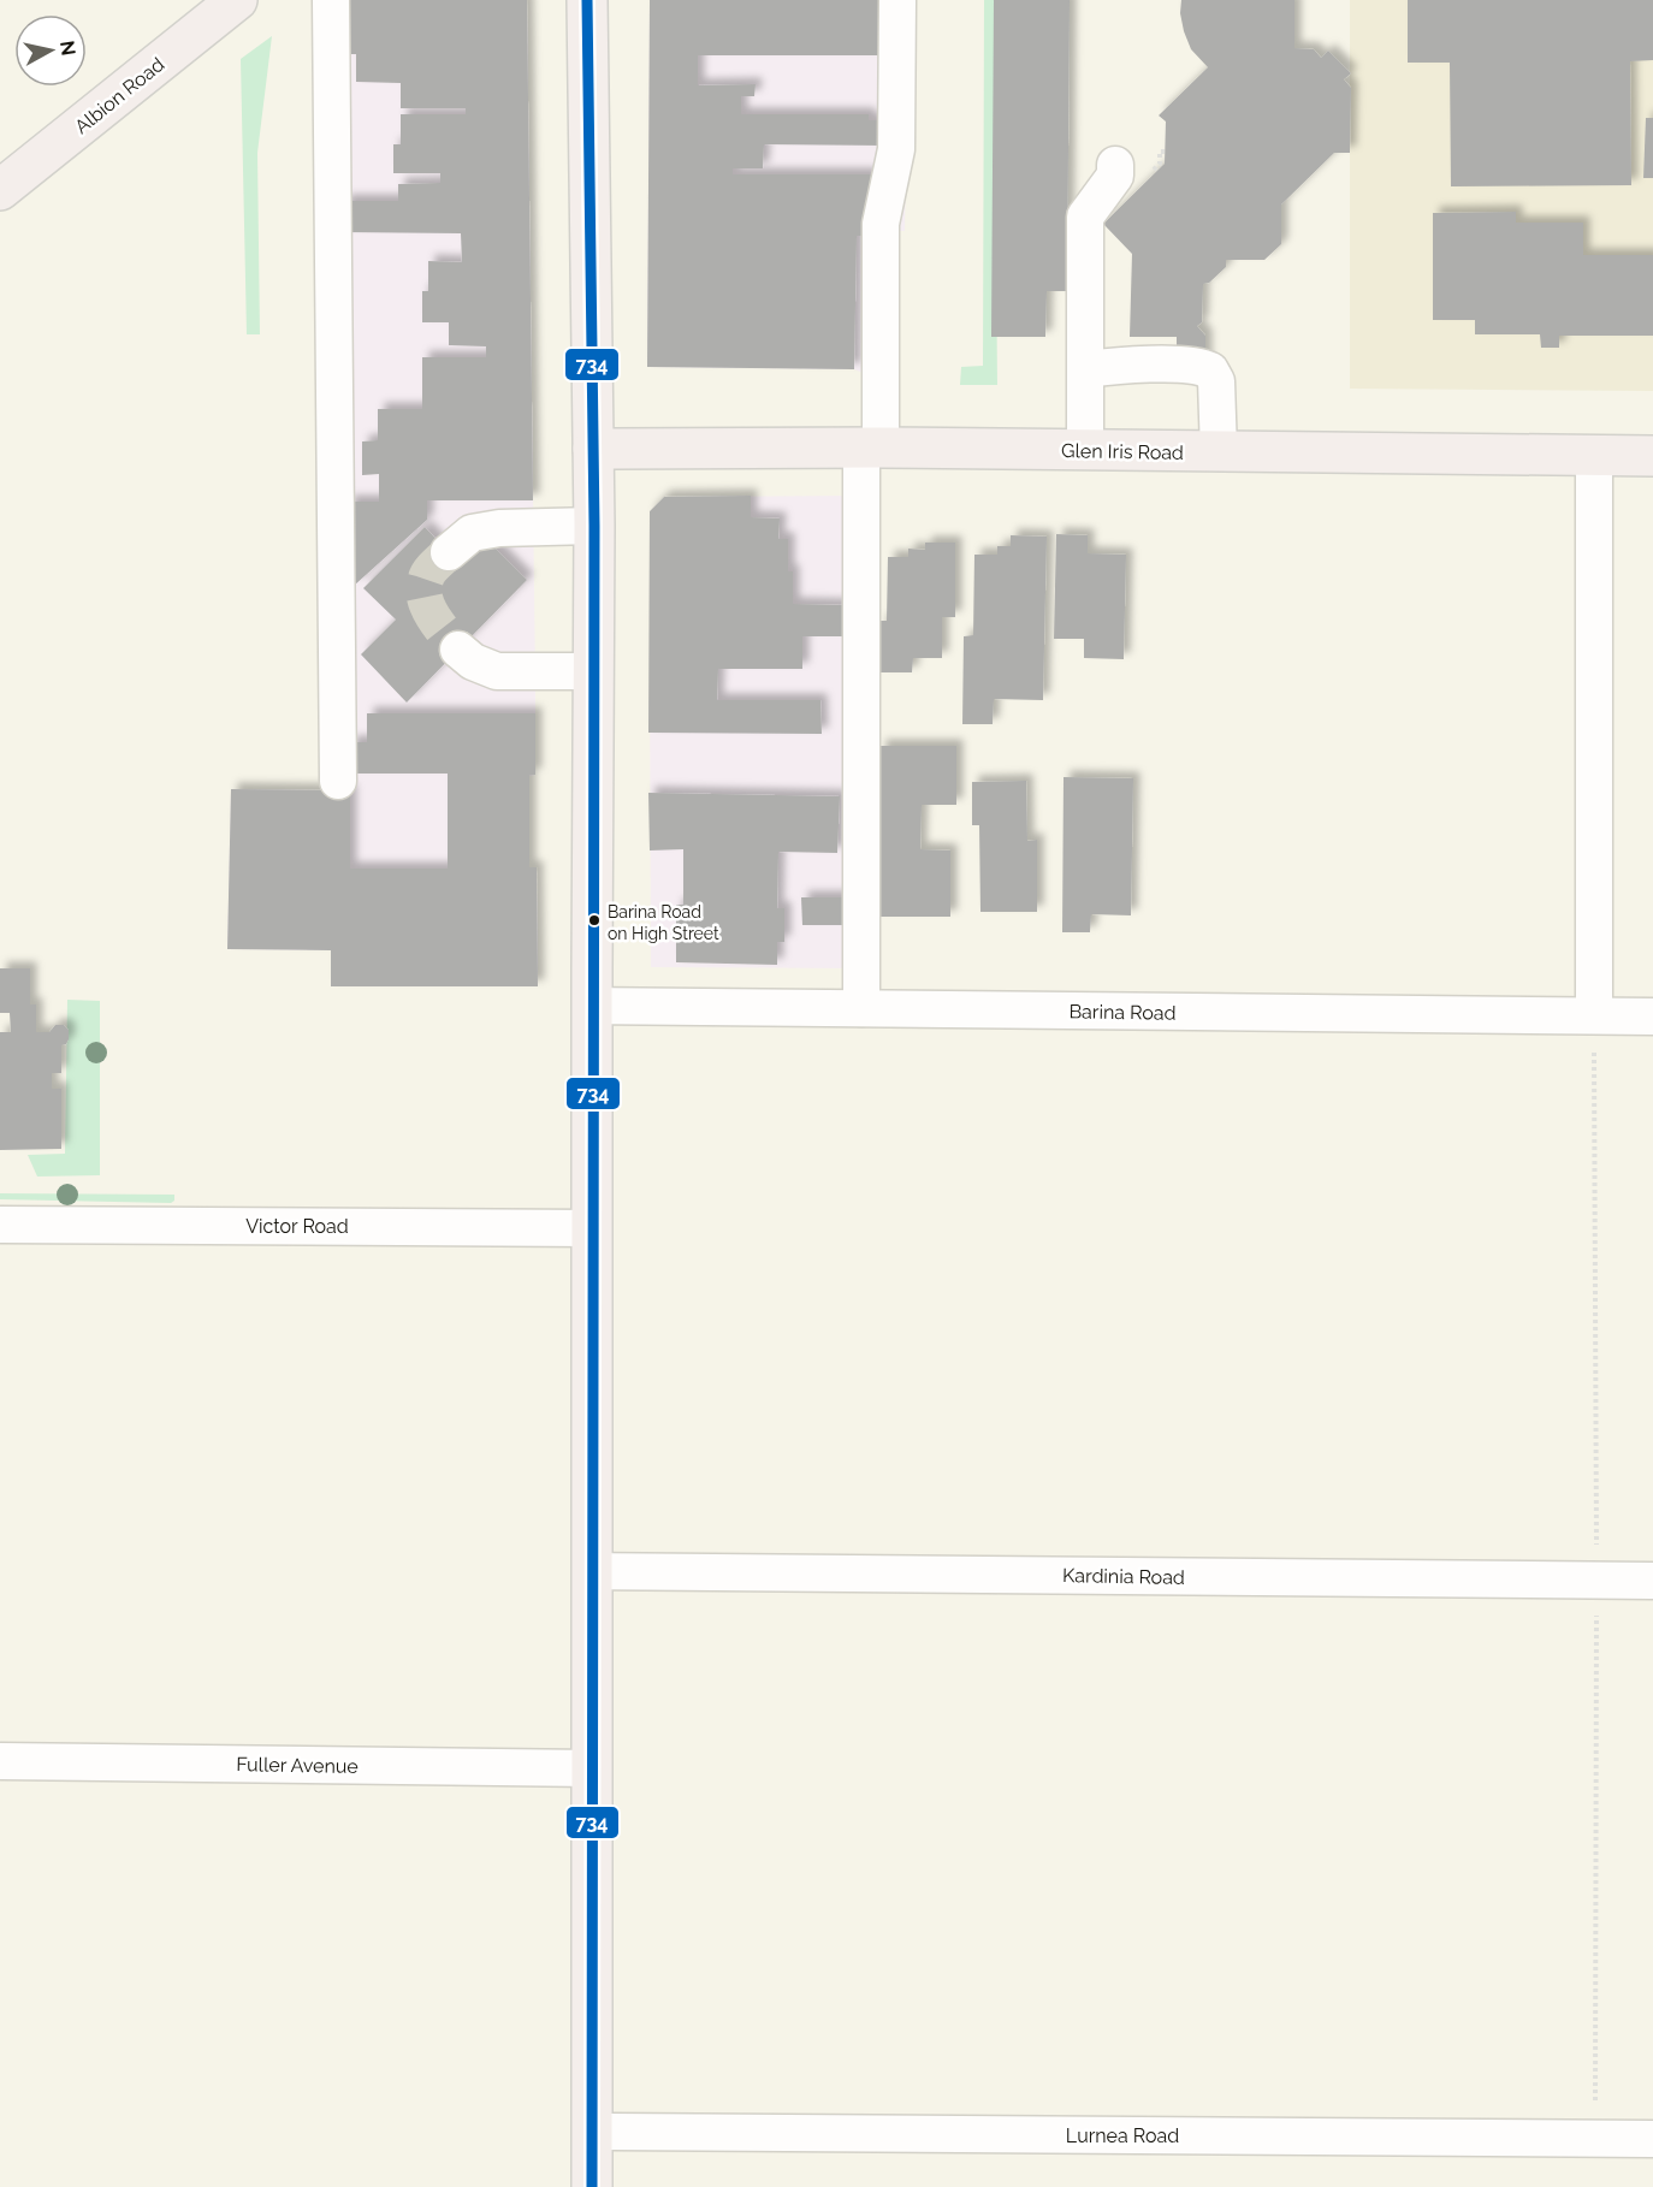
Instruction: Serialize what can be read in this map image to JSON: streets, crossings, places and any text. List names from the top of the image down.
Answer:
{
  "streets": {
    "main road": ["Albion Road", "Glen Iris Road"],
    "street": [
      "Barina Road",
      "Victor Road",
      "Kardinia Road",
      "Fuller Avenue",
      "Lurnea Road"
    ]
  },
  "places": ["Barina Road on High Street"],
  "lines": ["transit line 734"],
  "north": "right"
}
